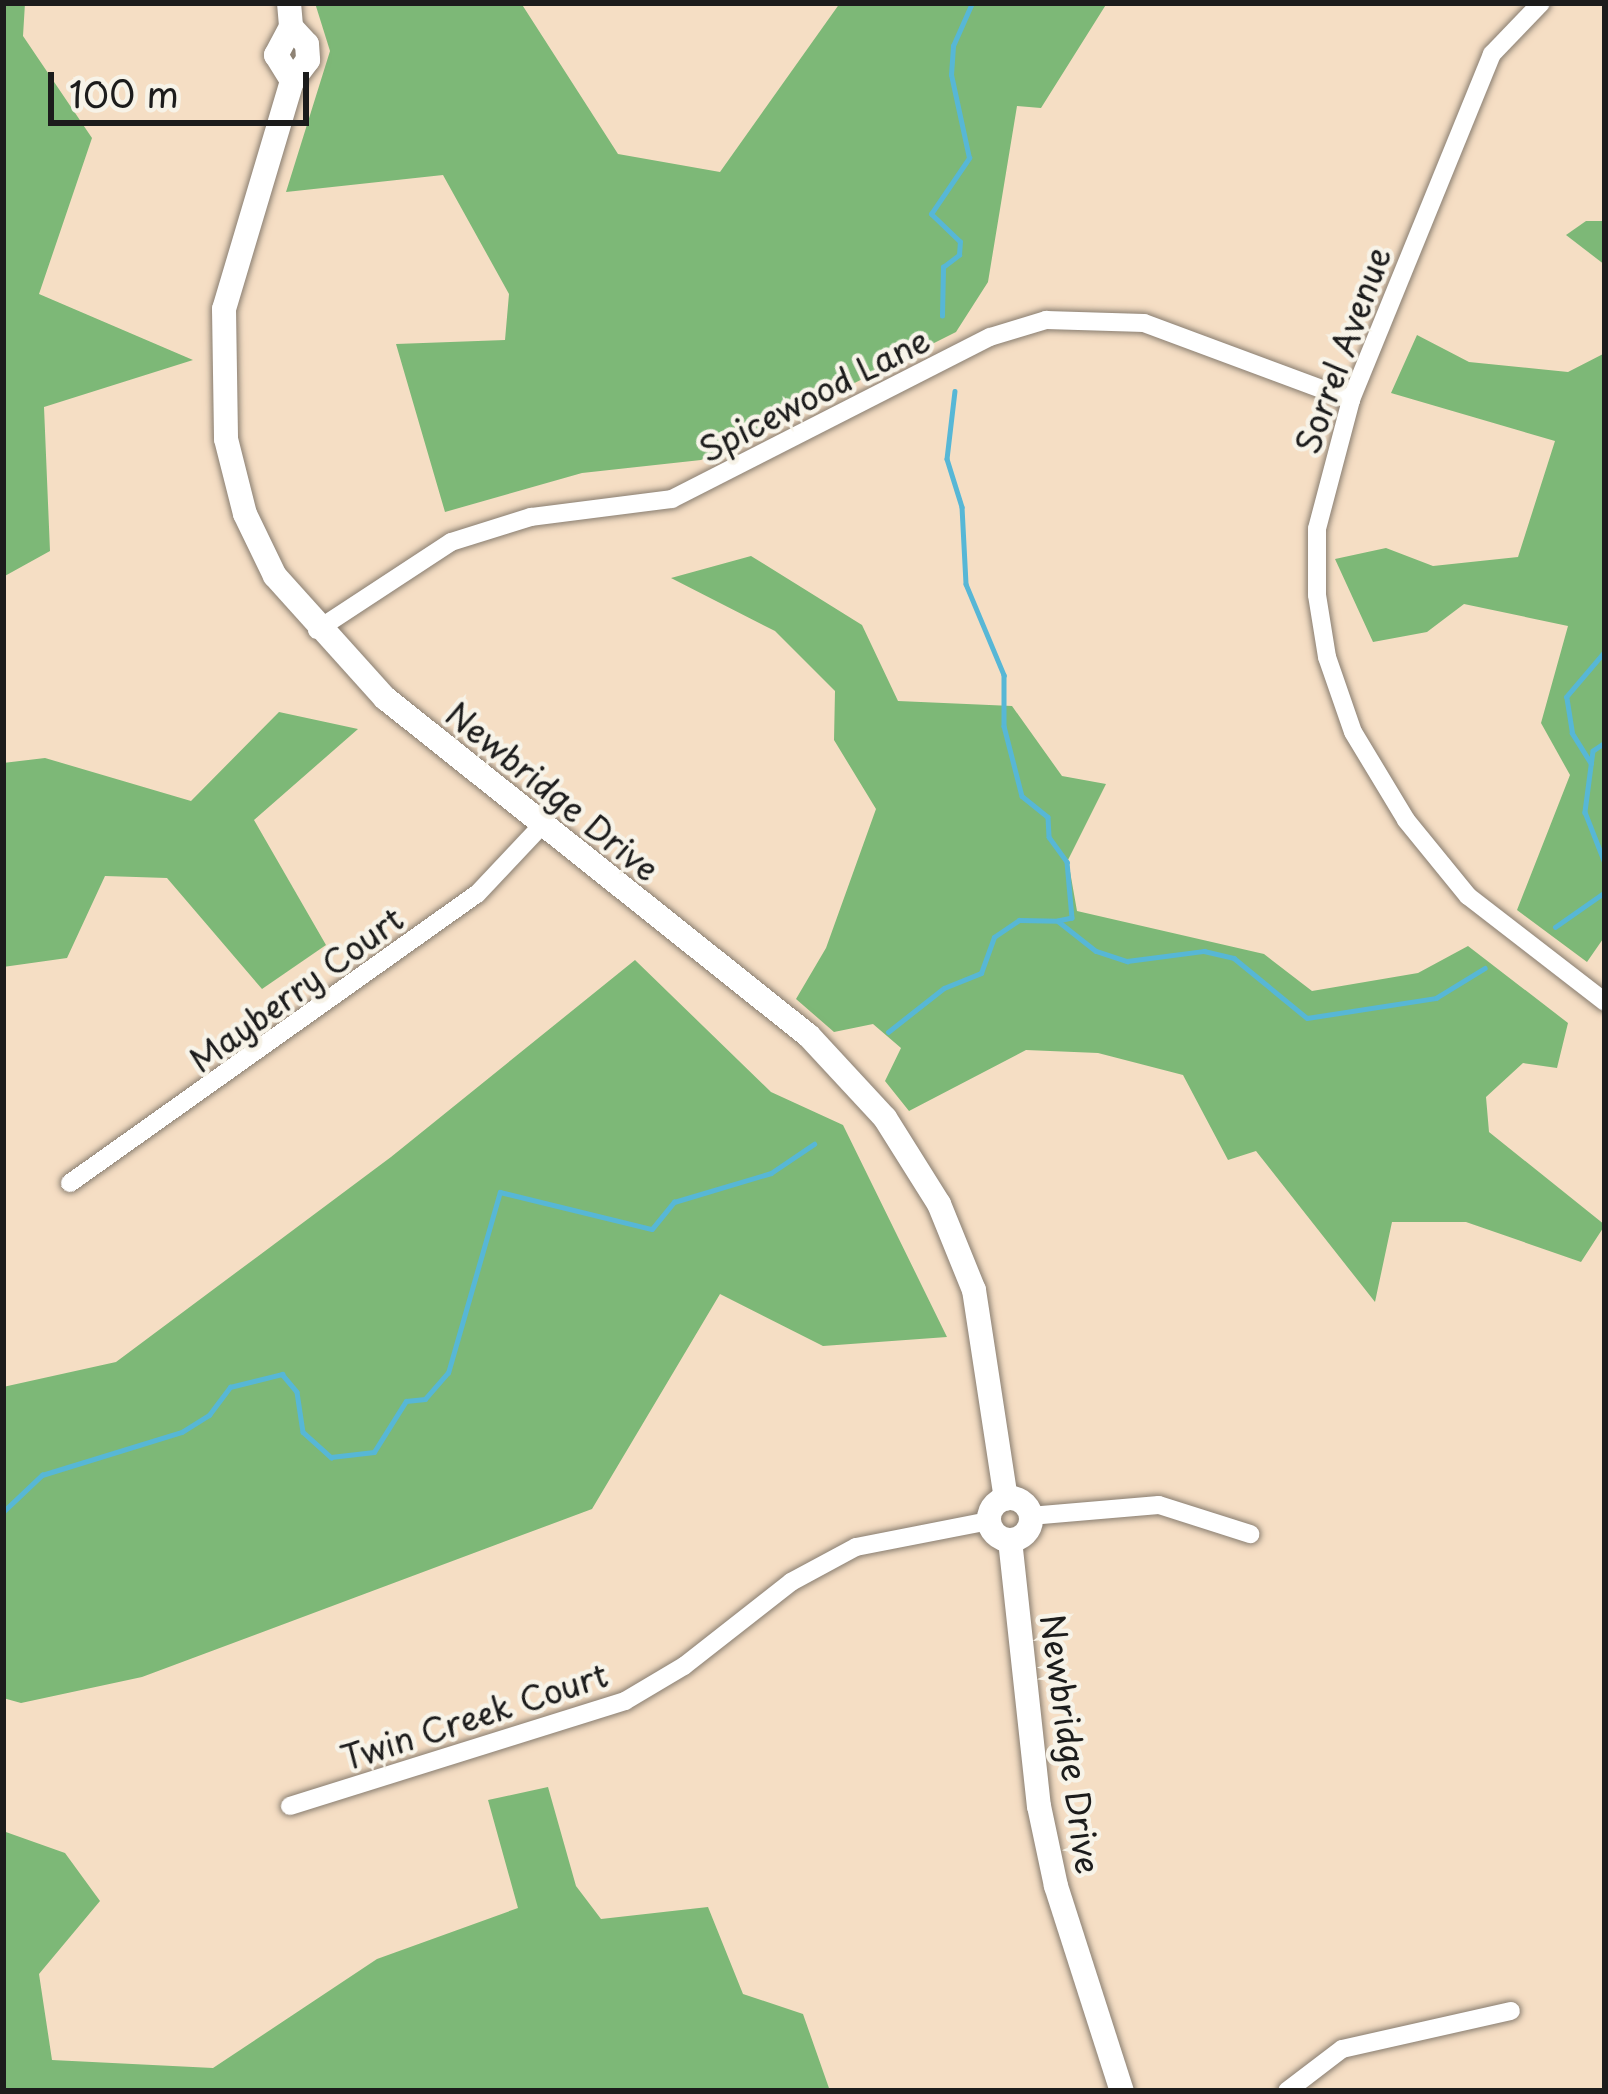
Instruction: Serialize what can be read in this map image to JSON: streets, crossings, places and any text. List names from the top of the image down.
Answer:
{
  "streets": {
    "street": [
      "Sorrel Avenue",
      "Spicewood Lane",
      "Newbridge Drive",
      "Mayberry Court",
      "Twin Creek Court"
    ]
  },
  "crossings": [
    ["Sorrel Avenue", "Spicewood Lane"],
    ["Spicewood Lane", "Newbridge Drive"],
    ["Newbridge Drive", "Mayberry Court"],
    ["Newbridge Drive", "Twin Creek Court"]
  ],
  "scale_bar": "100 m"
}
